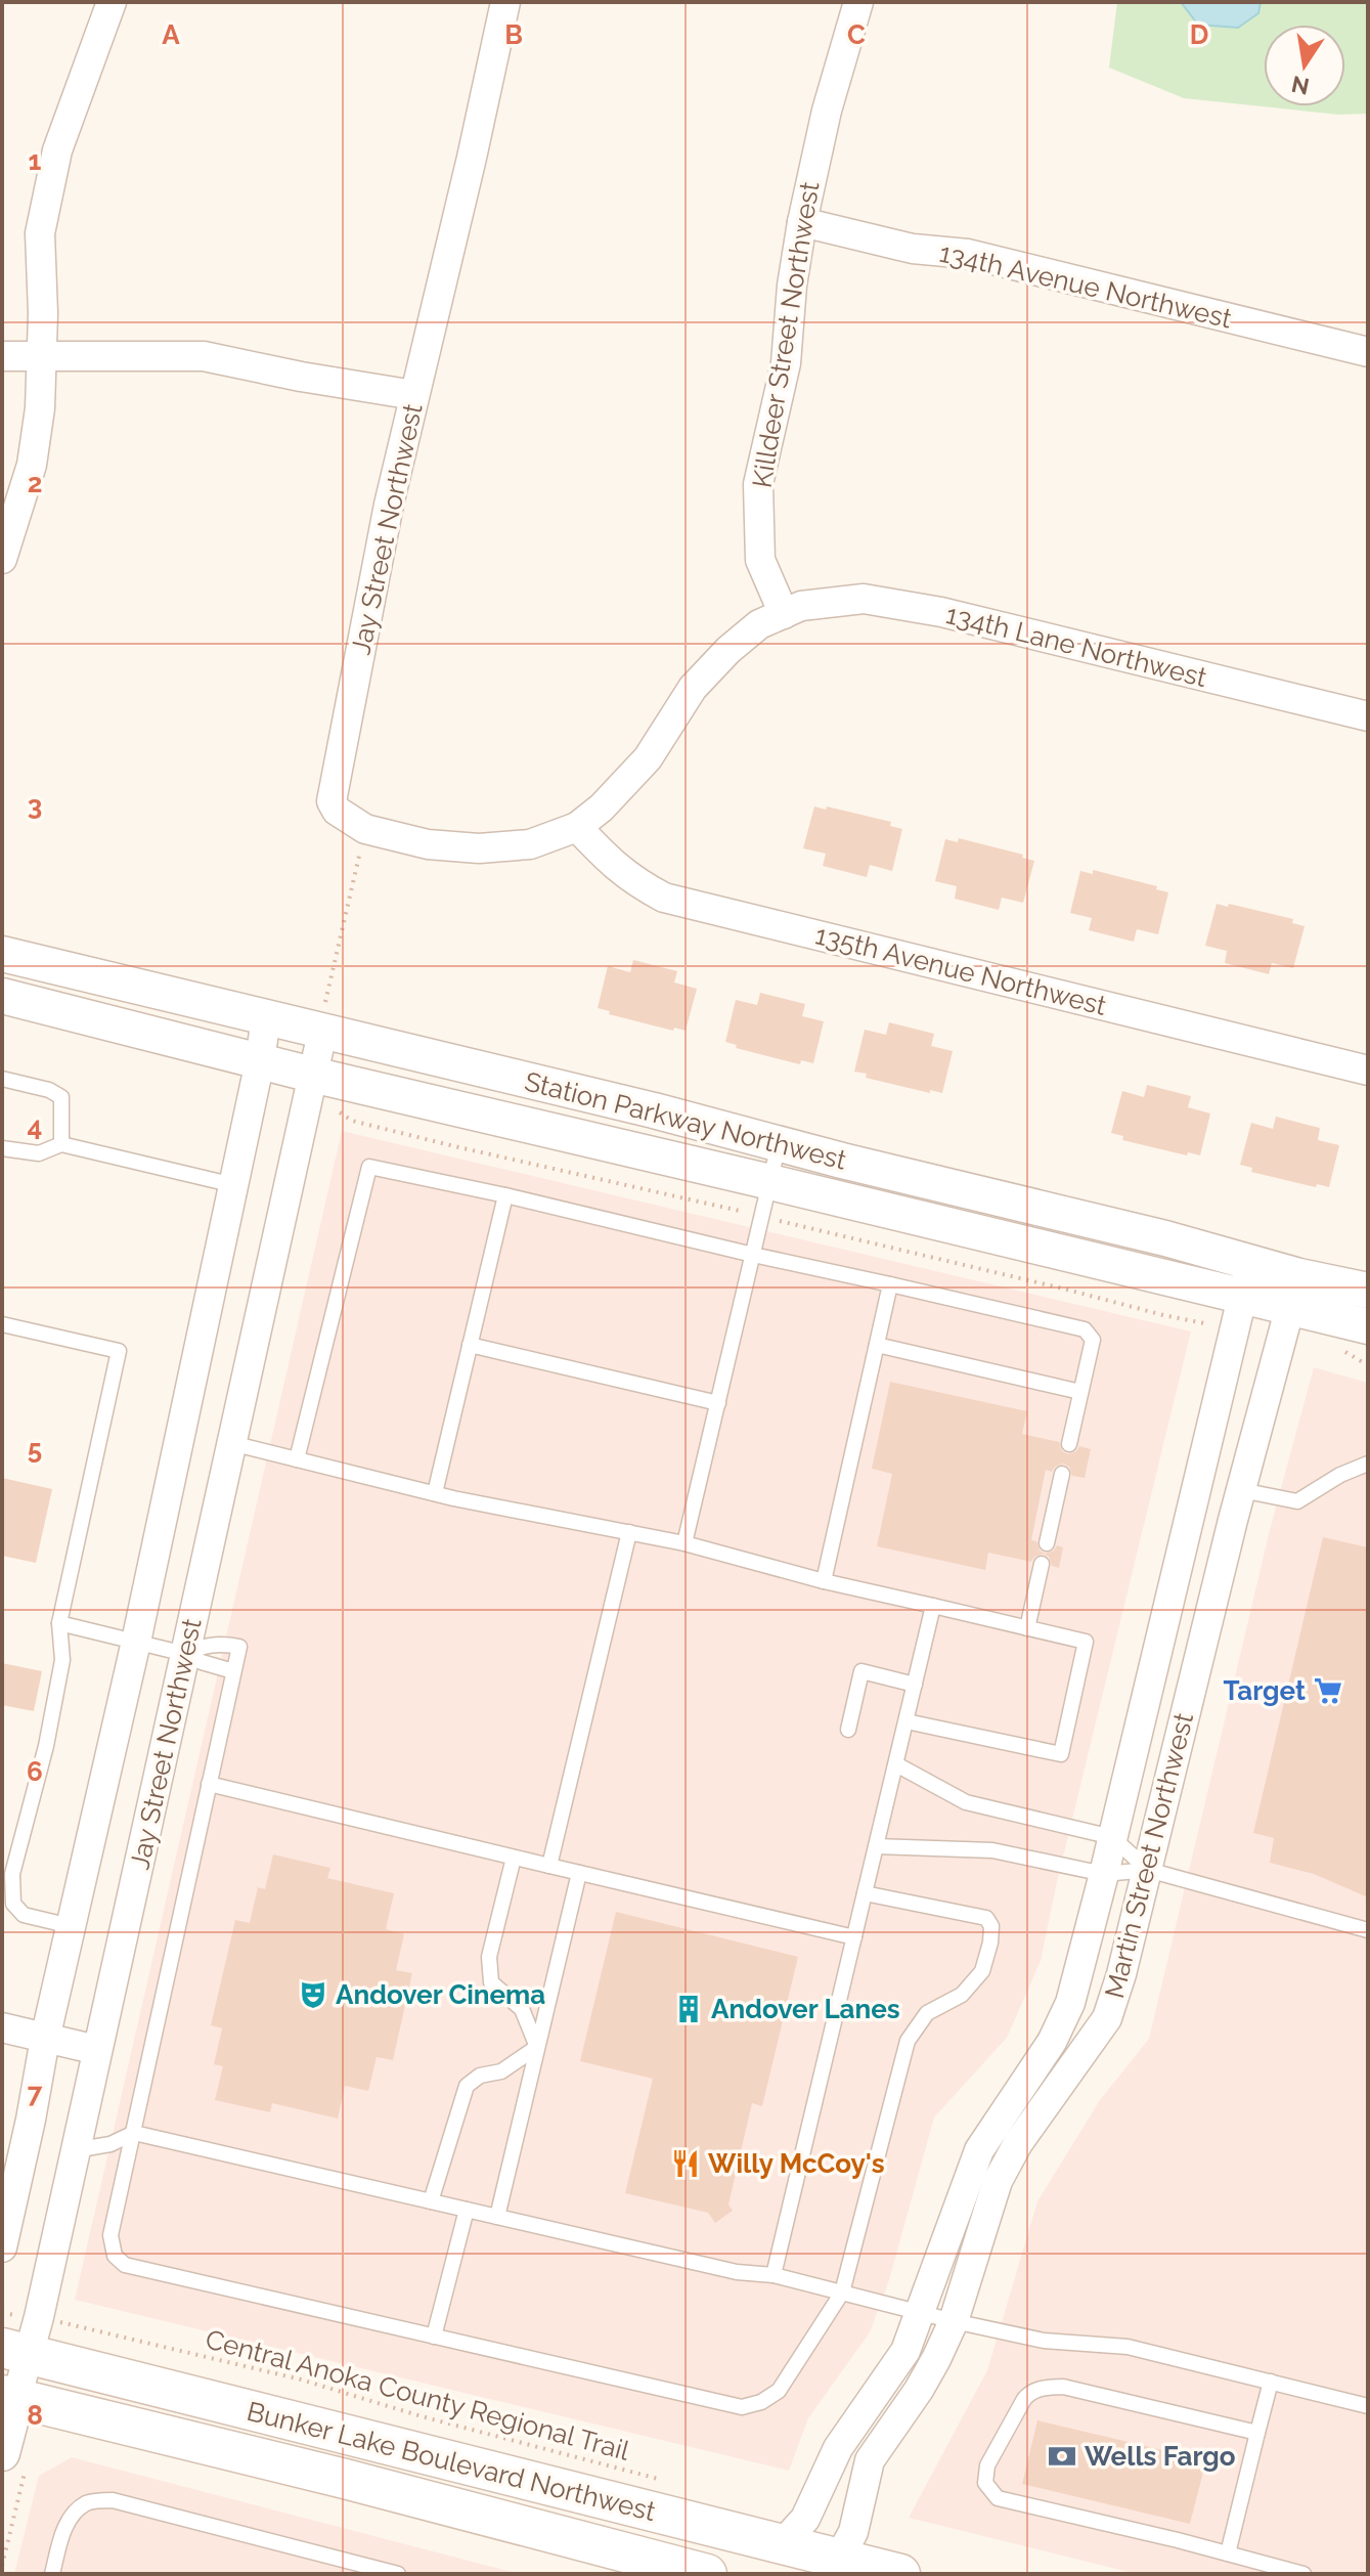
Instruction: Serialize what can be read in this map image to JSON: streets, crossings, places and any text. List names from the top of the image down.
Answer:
{
  "streets": {
    "main road": ["Bunker Lake Boulevard Northwest"],
    "street": [
      "134th Avenue Northwest",
      "Killdeer Street Northwest",
      "Jay Street Northwest",
      "134th Lane Northwest",
      "135th Avenue Northwest",
      "Station Parkway Northwest",
      "Martin Street Northwest"
    ],
    "path": ["Central Anoka County Regional Trail"]
  },
  "crossings": [
    ["134th Avenue Northwest", "Killdeer Street Northwest"],
    ["Killdeer Street Northwest", "134th Lane Northwest"],
    ["Jay Street Northwest", "135th Avenue Northwest"],
    ["Jay Street Northwest", "Station Parkway Northwest"],
    ["Jay Street Northwest", "Central Anoka County Regional Trail"],
    ["Jay Street Northwest", "Bunker Lake Boulevard Northwest"],
    ["Station Parkway Northwest", "Martin Street Northwest"],
    ["Martin Street Northwest", "Bunker Lake Boulevard Northwest"]
  ],
  "places": {
    "supermarket": ["Target"],
    "theatre": ["Andover Cinema"],
    "building": ["Andover Lanes"],
    "restaurant": ["Willy McCoy's"],
    "bank": ["Wells Fargo"]
  },
  "north": "bottom",
  "grid": {
    "columns": [
      "A",
      "B",
      "C",
      "D"
    ],
    "rows": [
      "1",
      "2",
      "3",
      "4",
      "5",
      "6",
      "7",
      "8"
    ]
  }
}
